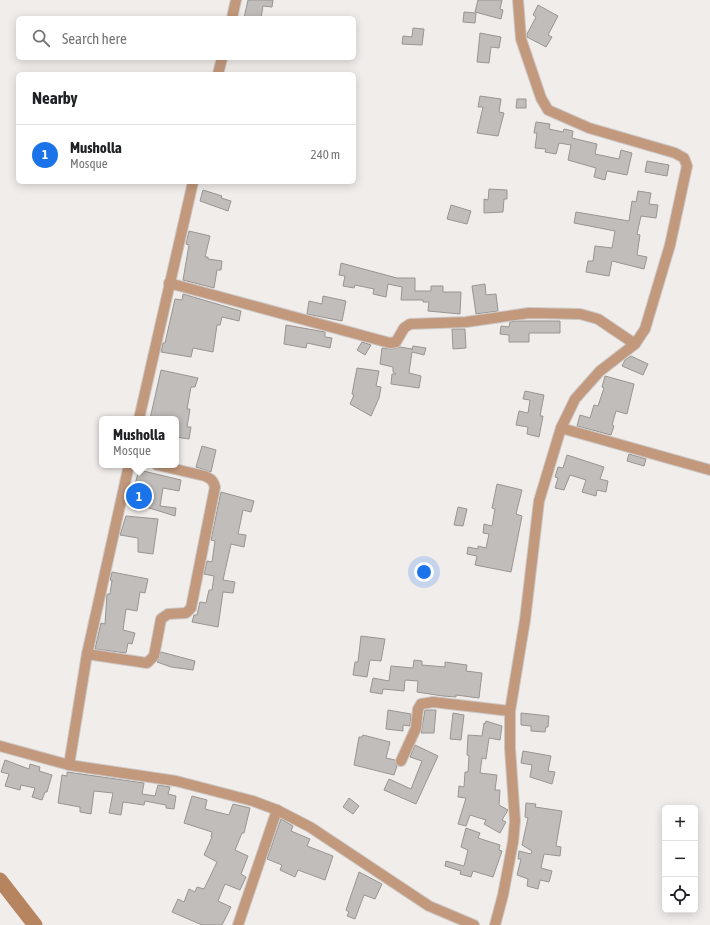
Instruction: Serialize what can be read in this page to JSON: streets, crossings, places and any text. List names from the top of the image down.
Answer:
{
  "page": {
    "search": "Search here",
    "heading": "Nearby",
    "list": [
      {
        "mark": "1",
        "name": "Musholla",
        "note": "Mosque",
        "value": "240 m"
      }
    ],
    "popup": ["Musholla", "Mosque"],
    "pins": "1",
    "map_buttons": ["+", "−"]
  }
}
